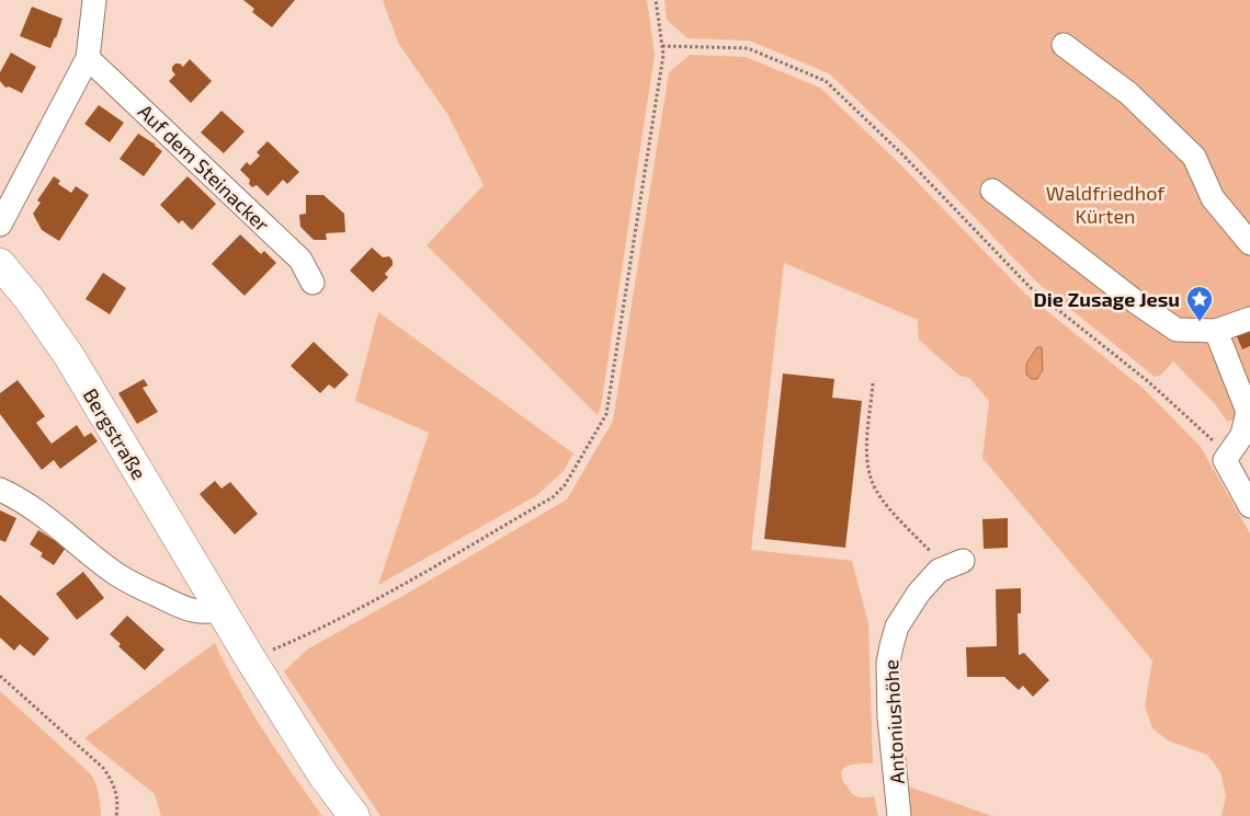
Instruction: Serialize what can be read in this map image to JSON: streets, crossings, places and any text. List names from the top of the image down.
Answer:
{
  "streets": {
    "main road": ["Bergstraße"],
    "street": ["Auf dem Steinacker", "Antoniushöhe"]
  },
  "parks": ["Waldfriedhof Kürten"],
  "places": {
    "place": ["Die Zusage Jesu"]
  }
}
